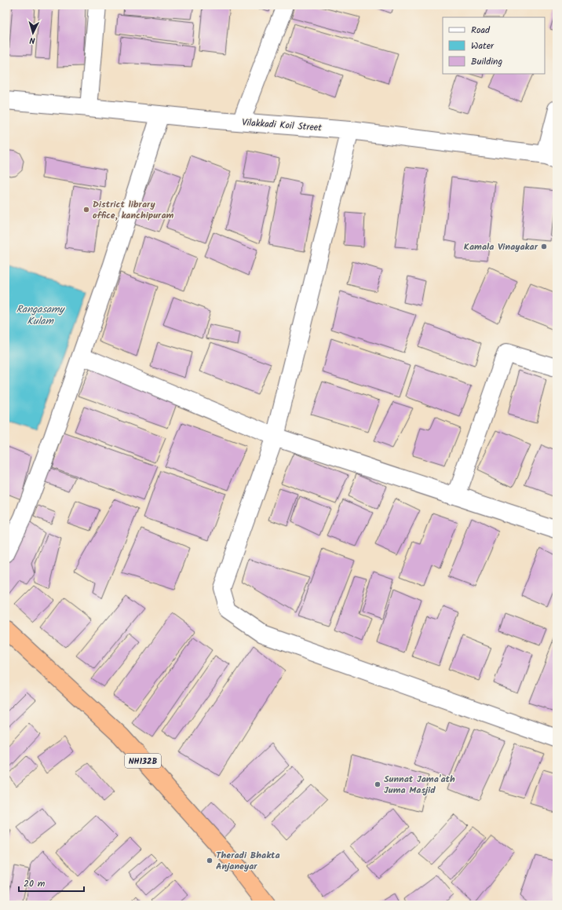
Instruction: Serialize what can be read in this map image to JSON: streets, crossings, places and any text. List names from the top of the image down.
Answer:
{
  "streets": {
    "highway": ["NH132B"],
    "street": ["Vilakkadi Koil Street"]
  },
  "water": ["Rangasamy Kulam"],
  "places": [
    "District library office, kanchipuram",
    "Kamala Vinayakar",
    "Sunnat Jama'ath Juma Masjid",
    "Theradi Bhakta Anjaneyar"
  ],
  "legend": ["Road", "Water", "Building"],
  "scale_bar": "20 m",
  "north": "bottom"
}
